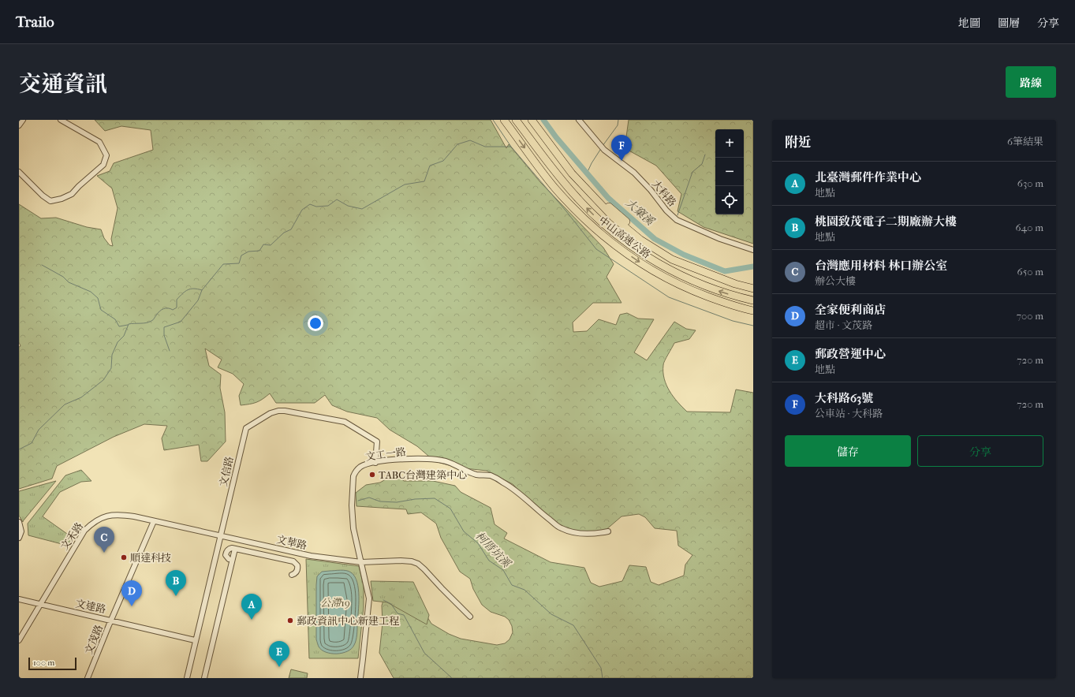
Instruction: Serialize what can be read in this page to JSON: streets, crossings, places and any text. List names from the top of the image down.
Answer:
{
  "streets": {
    "highway": ["中山高速公路"],
    "street": [
      "大科路",
      "文工一路",
      "文信路",
      "文禾路",
      "文華路",
      "文達路",
      "文茂路"
    ]
  },
  "crossings": [
    ["文工一路", "文信路"],
    ["文工一路", "文華路"],
    ["文信路", "文禾路"],
    ["文信路", "文華路"],
    ["文信路", "文達路"],
    ["文禾路", "文華路"],
    ["文禾路", "文達路"],
    ["文禾路", "文茂路"],
    ["文達路", "文茂路"]
  ],
  "water": ["大窠溪", "柯厝坑溪"],
  "parks": ["公滯19"],
  "places": ["TABC台灣建築中心", "順達科技", "郵政資訊中心新建工程"],
  "scale_bar": "100 m",
  "page": {
    "header": "Trailo",
    "nav": ["地圖", "圖層", "分享"],
    "title": "交通資訊",
    "buttons": [
      "路線",
      ["儲存", "分享"]
    ],
    "heading": ["附近", "6筆結果"],
    "map_buttons": ["+", "−"],
    "pins": [
      "F",
      "C",
      "B",
      "D",
      "A",
      "E"
    ],
    "list": [
      {
        "mark": "A",
        "name": "北臺灣郵件作業中心",
        "note": "地點",
        "value": "630 m"
      },
      {
        "mark": "B",
        "name": "桃園致茂電子二期廠辦大樓",
        "note": "地點",
        "value": "640 m"
      },
      {
        "mark": "C",
        "name": "台灣應用材料 林口辦公室",
        "note": "辦公大樓",
        "value": "650 m"
      },
      {
        "mark": "D",
        "name": "全家便利商店",
        "note": "超市 · 文茂路",
        "value": "700 m"
      },
      {
        "mark": "E",
        "name": "郵政營運中心",
        "note": "地點",
        "value": "720 m"
      },
      {
        "mark": "F",
        "name": "大科路63號",
        "note": "公車站 · 大科路",
        "value": "720 m"
      }
    ],
    "scale": "100 m"
  }
}
